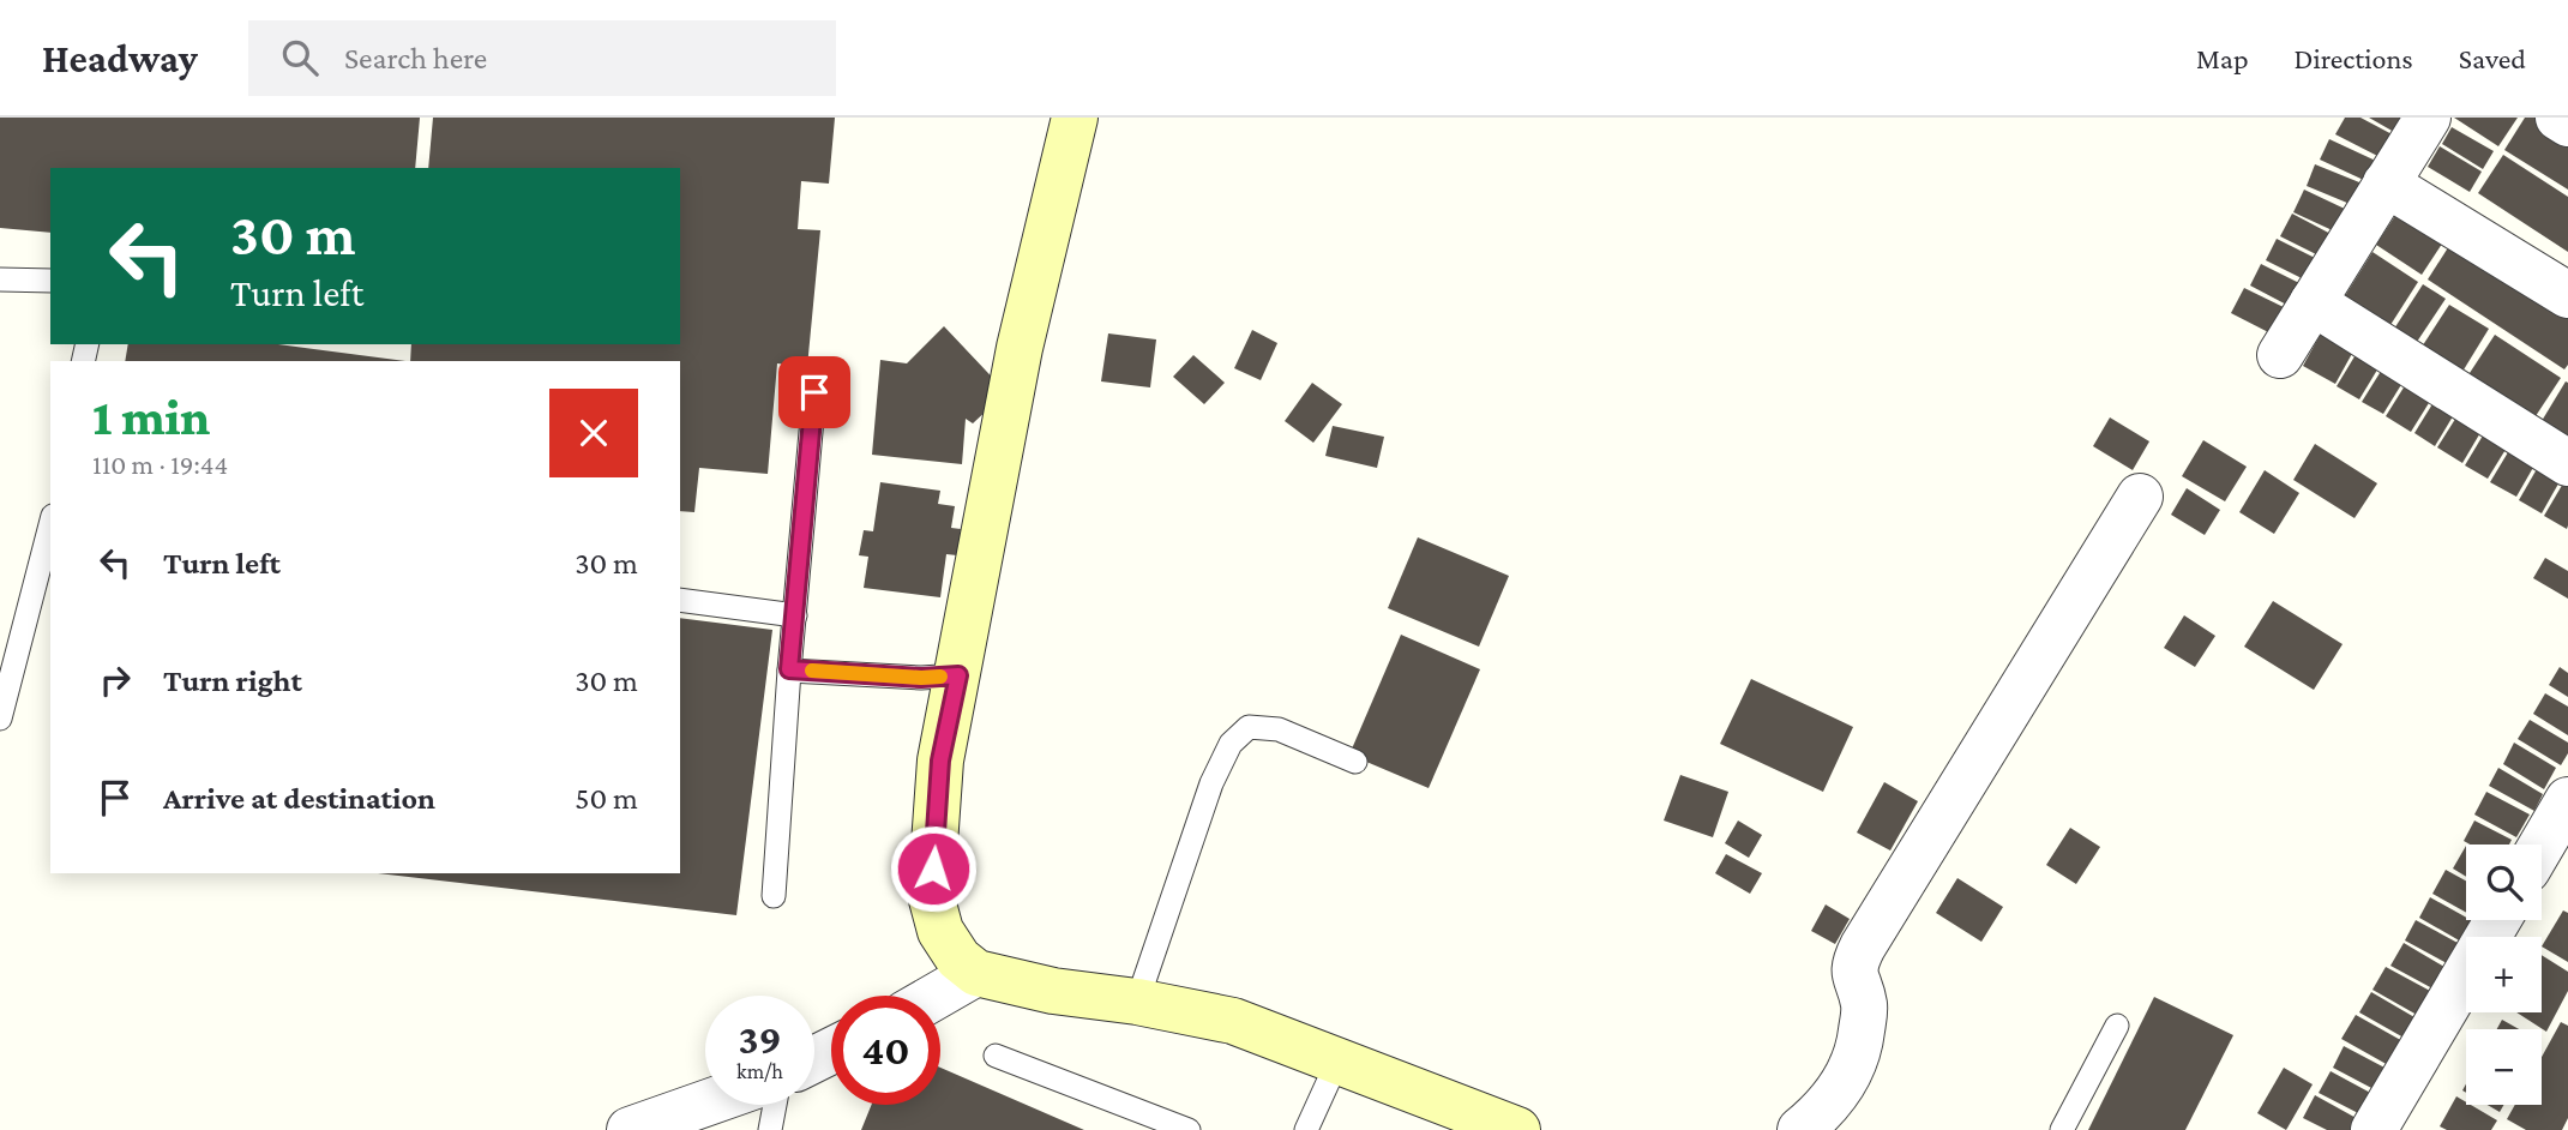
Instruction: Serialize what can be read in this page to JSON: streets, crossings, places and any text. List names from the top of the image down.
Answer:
{
  "page": {
    "header": "Headway",
    "search": "Search here",
    "nav": ["Map", "Directions", "Saved"],
    "turn": ["30 m", "Turn left"],
    "heading": ["1 min", "110 m · 19:44"],
    "list": [
      {
        "name": "Turn left",
        "value": "30 m"
      },
      {
        "name": "Turn right",
        "value": "30 m"
      },
      {
        "name": "Arrive at destination",
        "value": "50 m"
      }
    ],
    "map_buttons": ["+", "−"],
    "speed": "39 km/h",
    "limit": "40"
  }
}
